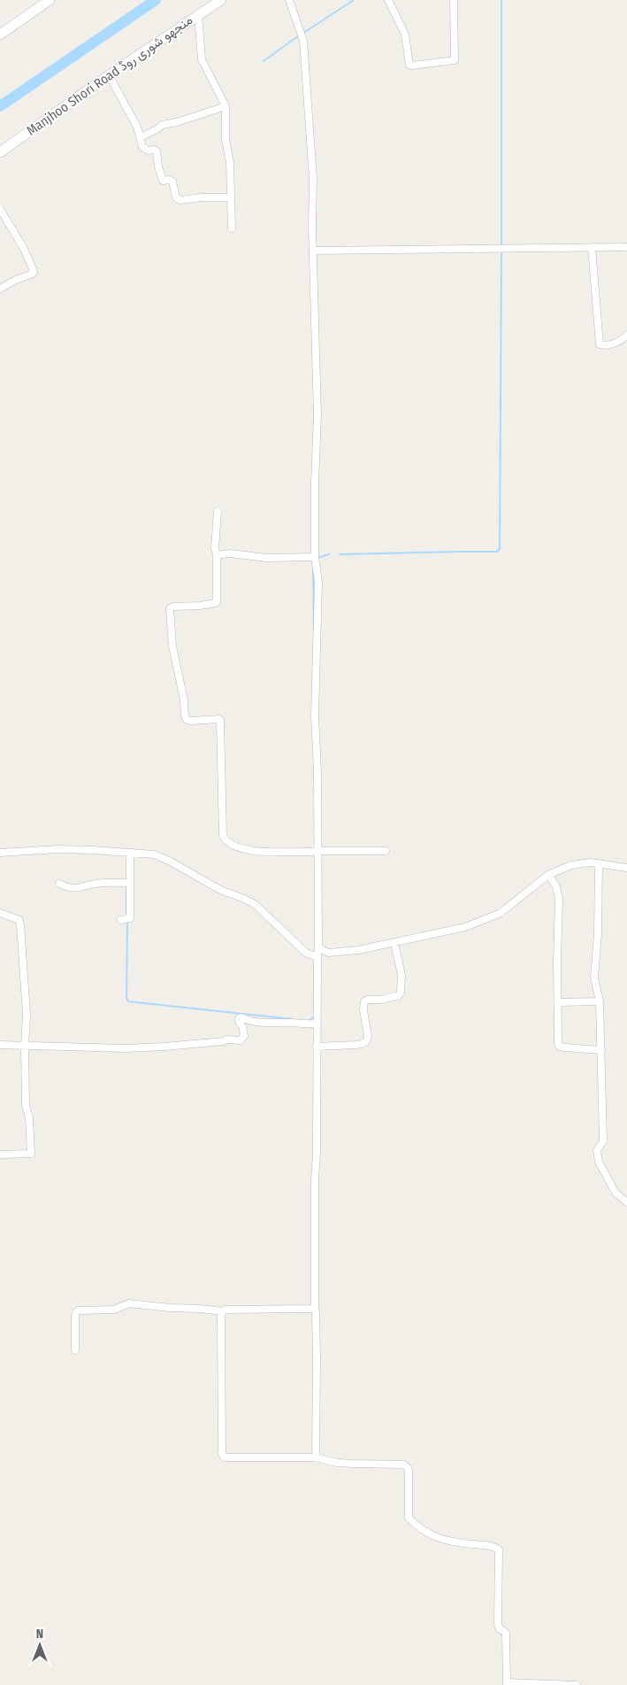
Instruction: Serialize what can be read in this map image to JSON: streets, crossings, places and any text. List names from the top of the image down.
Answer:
{
  "streets": {
    "street": ["Manjhoo Shori Road منجھو شوری روڈ"]
  },
  "north": "top"
}
